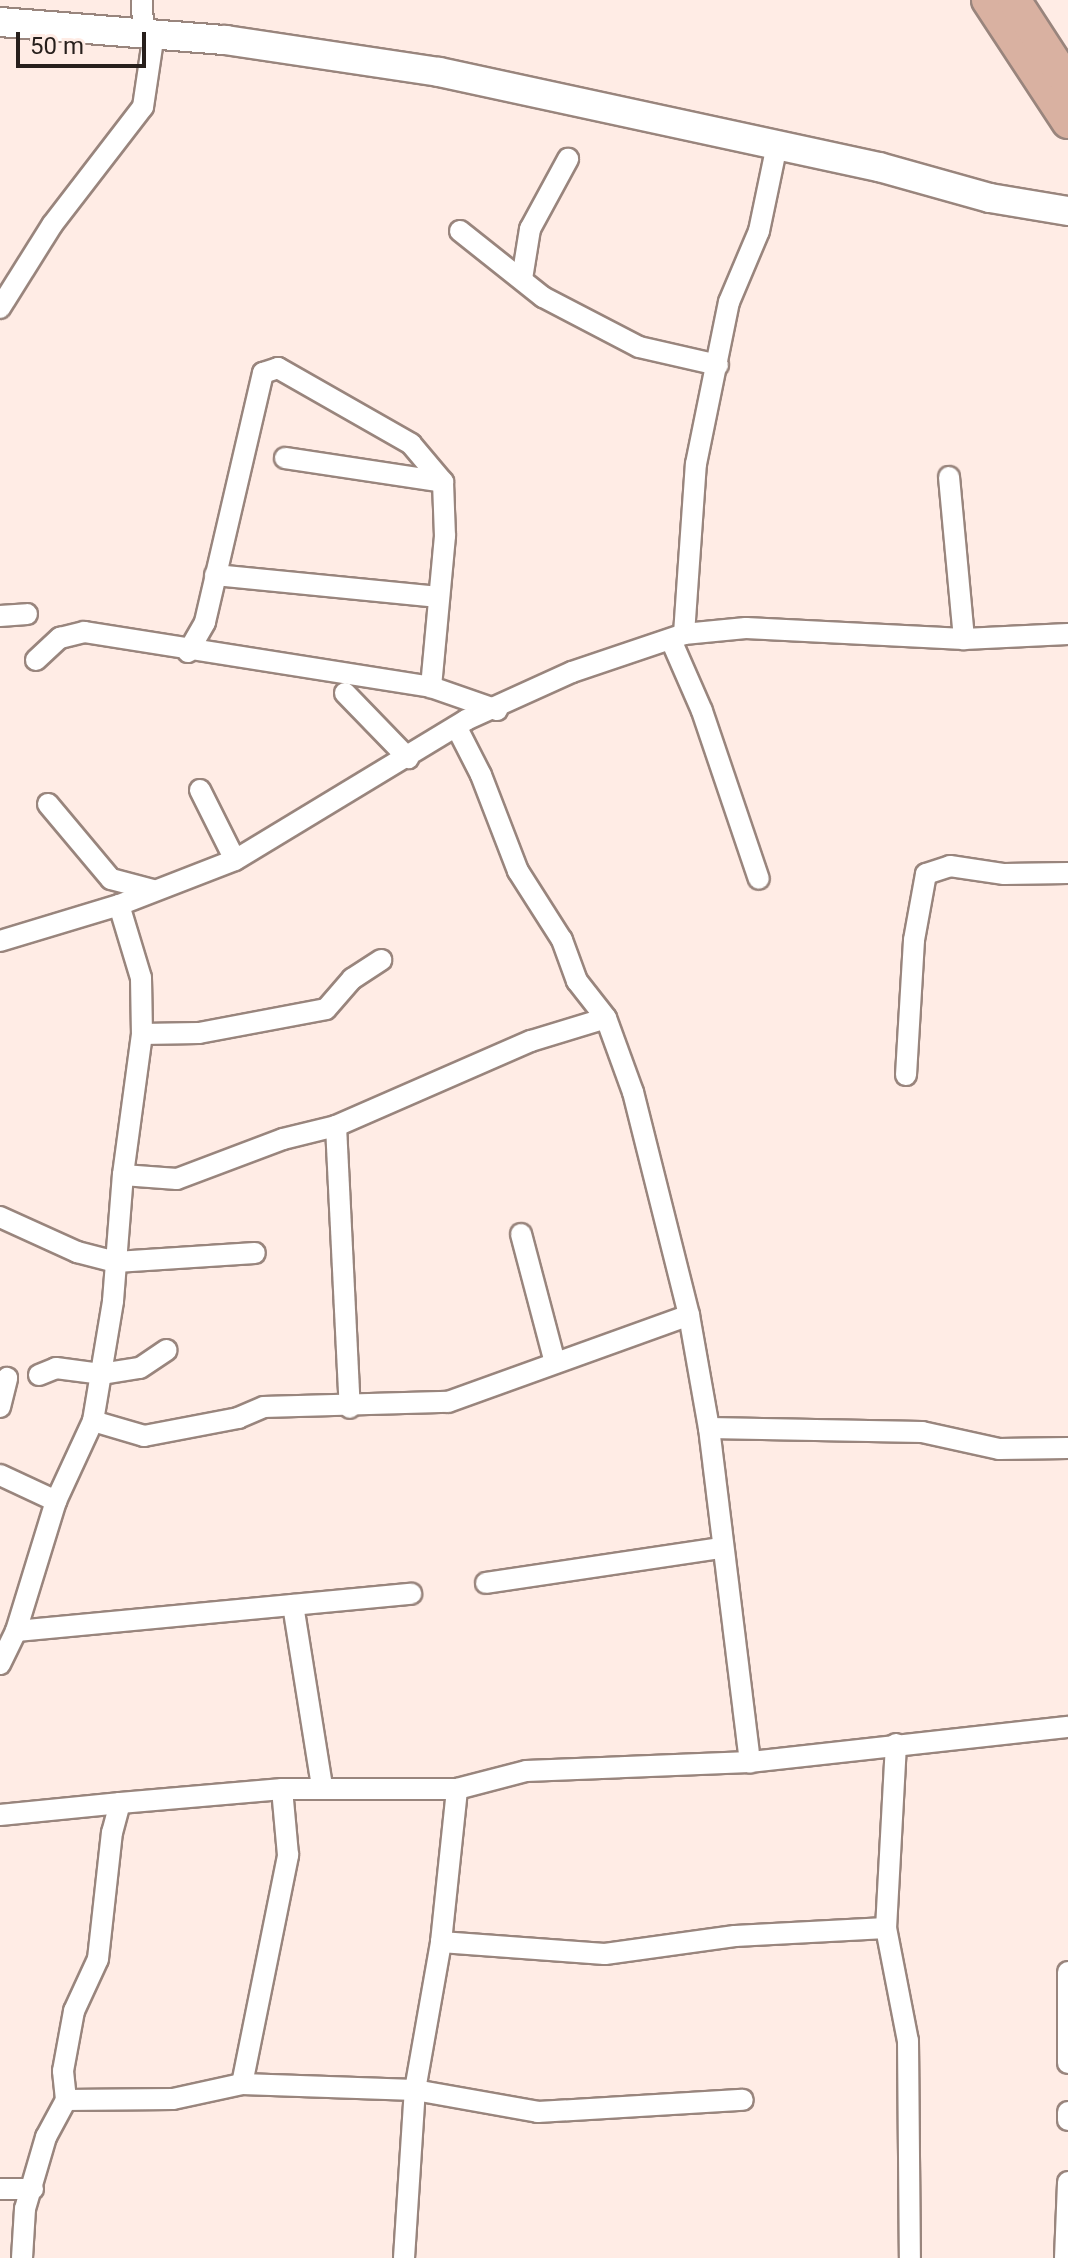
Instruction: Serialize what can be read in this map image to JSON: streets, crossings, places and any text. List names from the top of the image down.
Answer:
{
  "scale_bar": "50 m"
}
